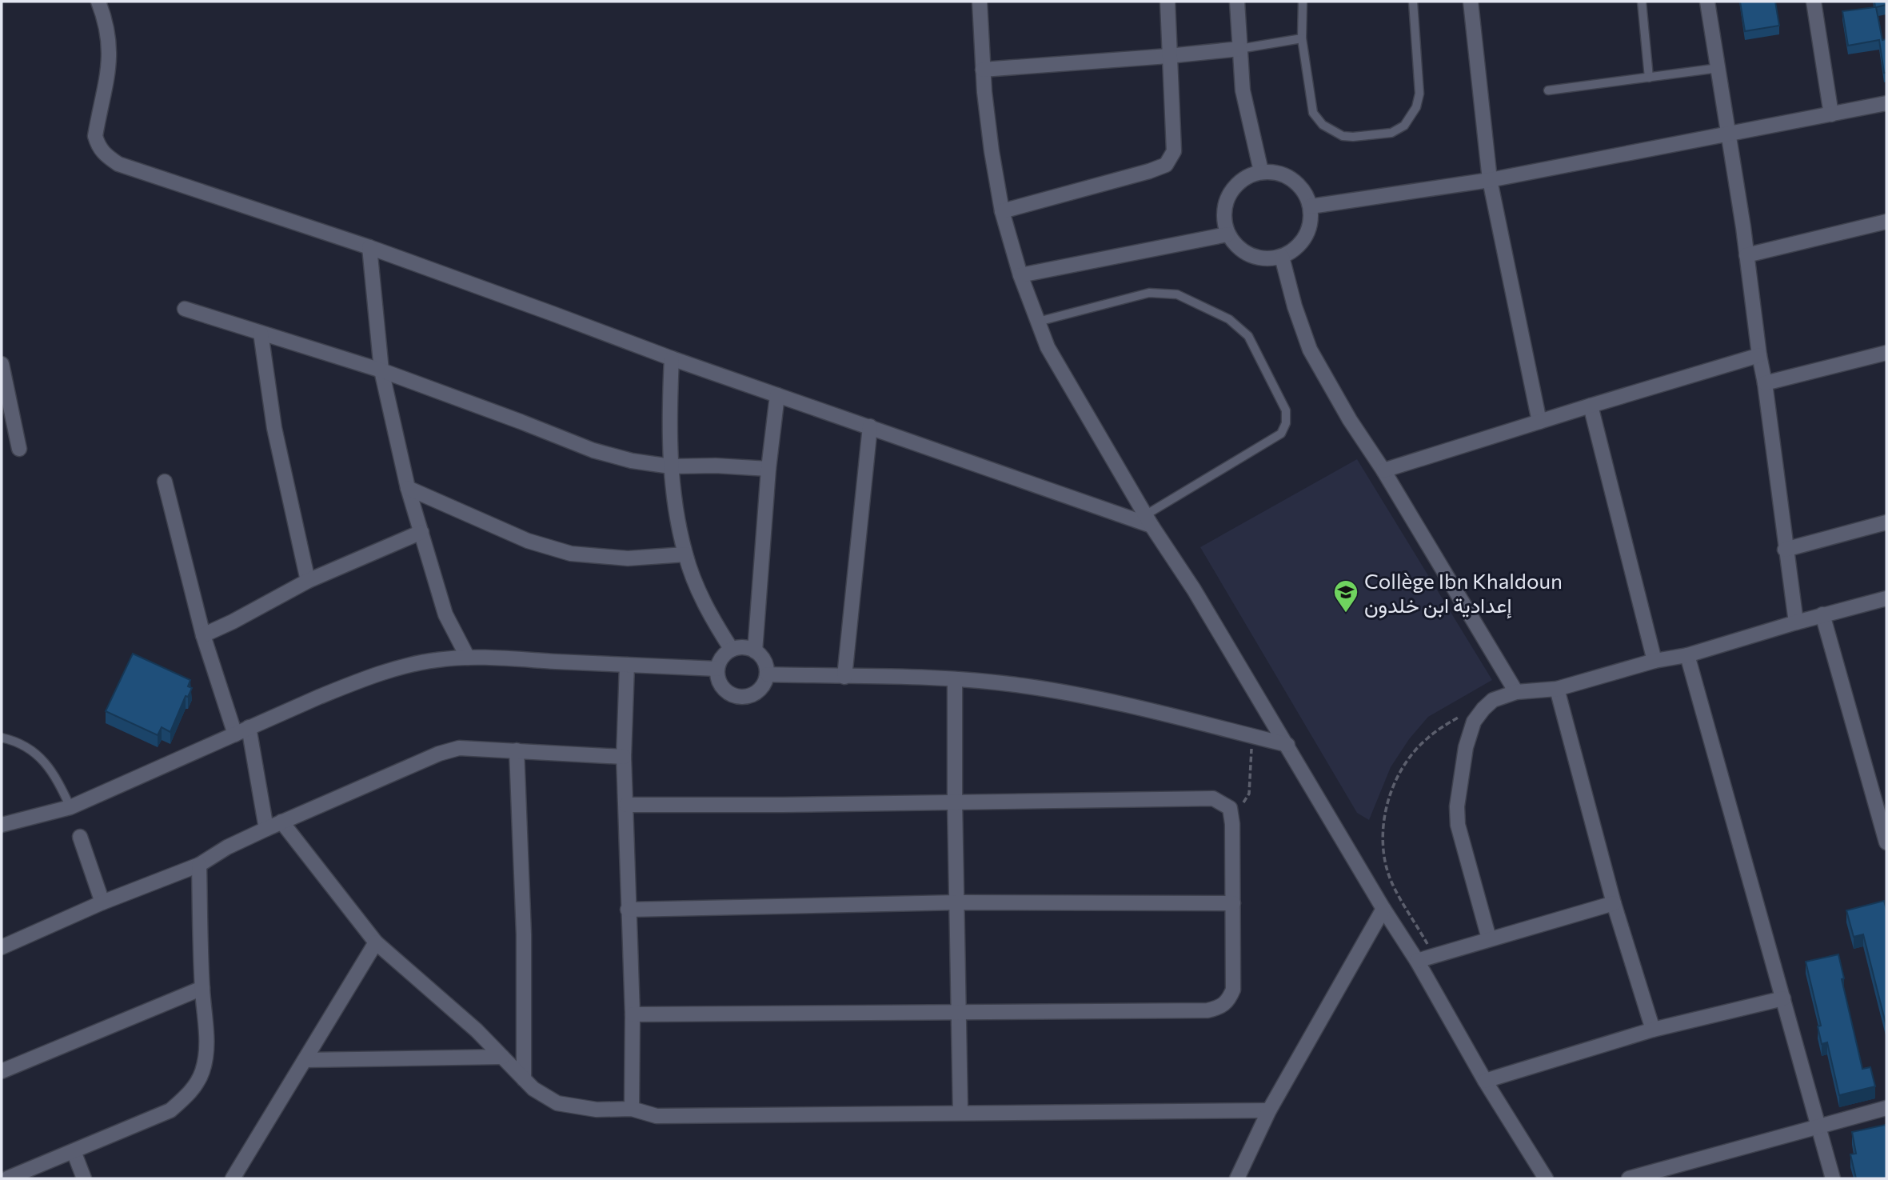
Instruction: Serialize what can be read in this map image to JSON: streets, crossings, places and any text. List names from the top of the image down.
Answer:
{
  "places": {
    "school or university": ["Collège Ibn Khaldoun إعدادية ابن خلدون"]
  }
}
